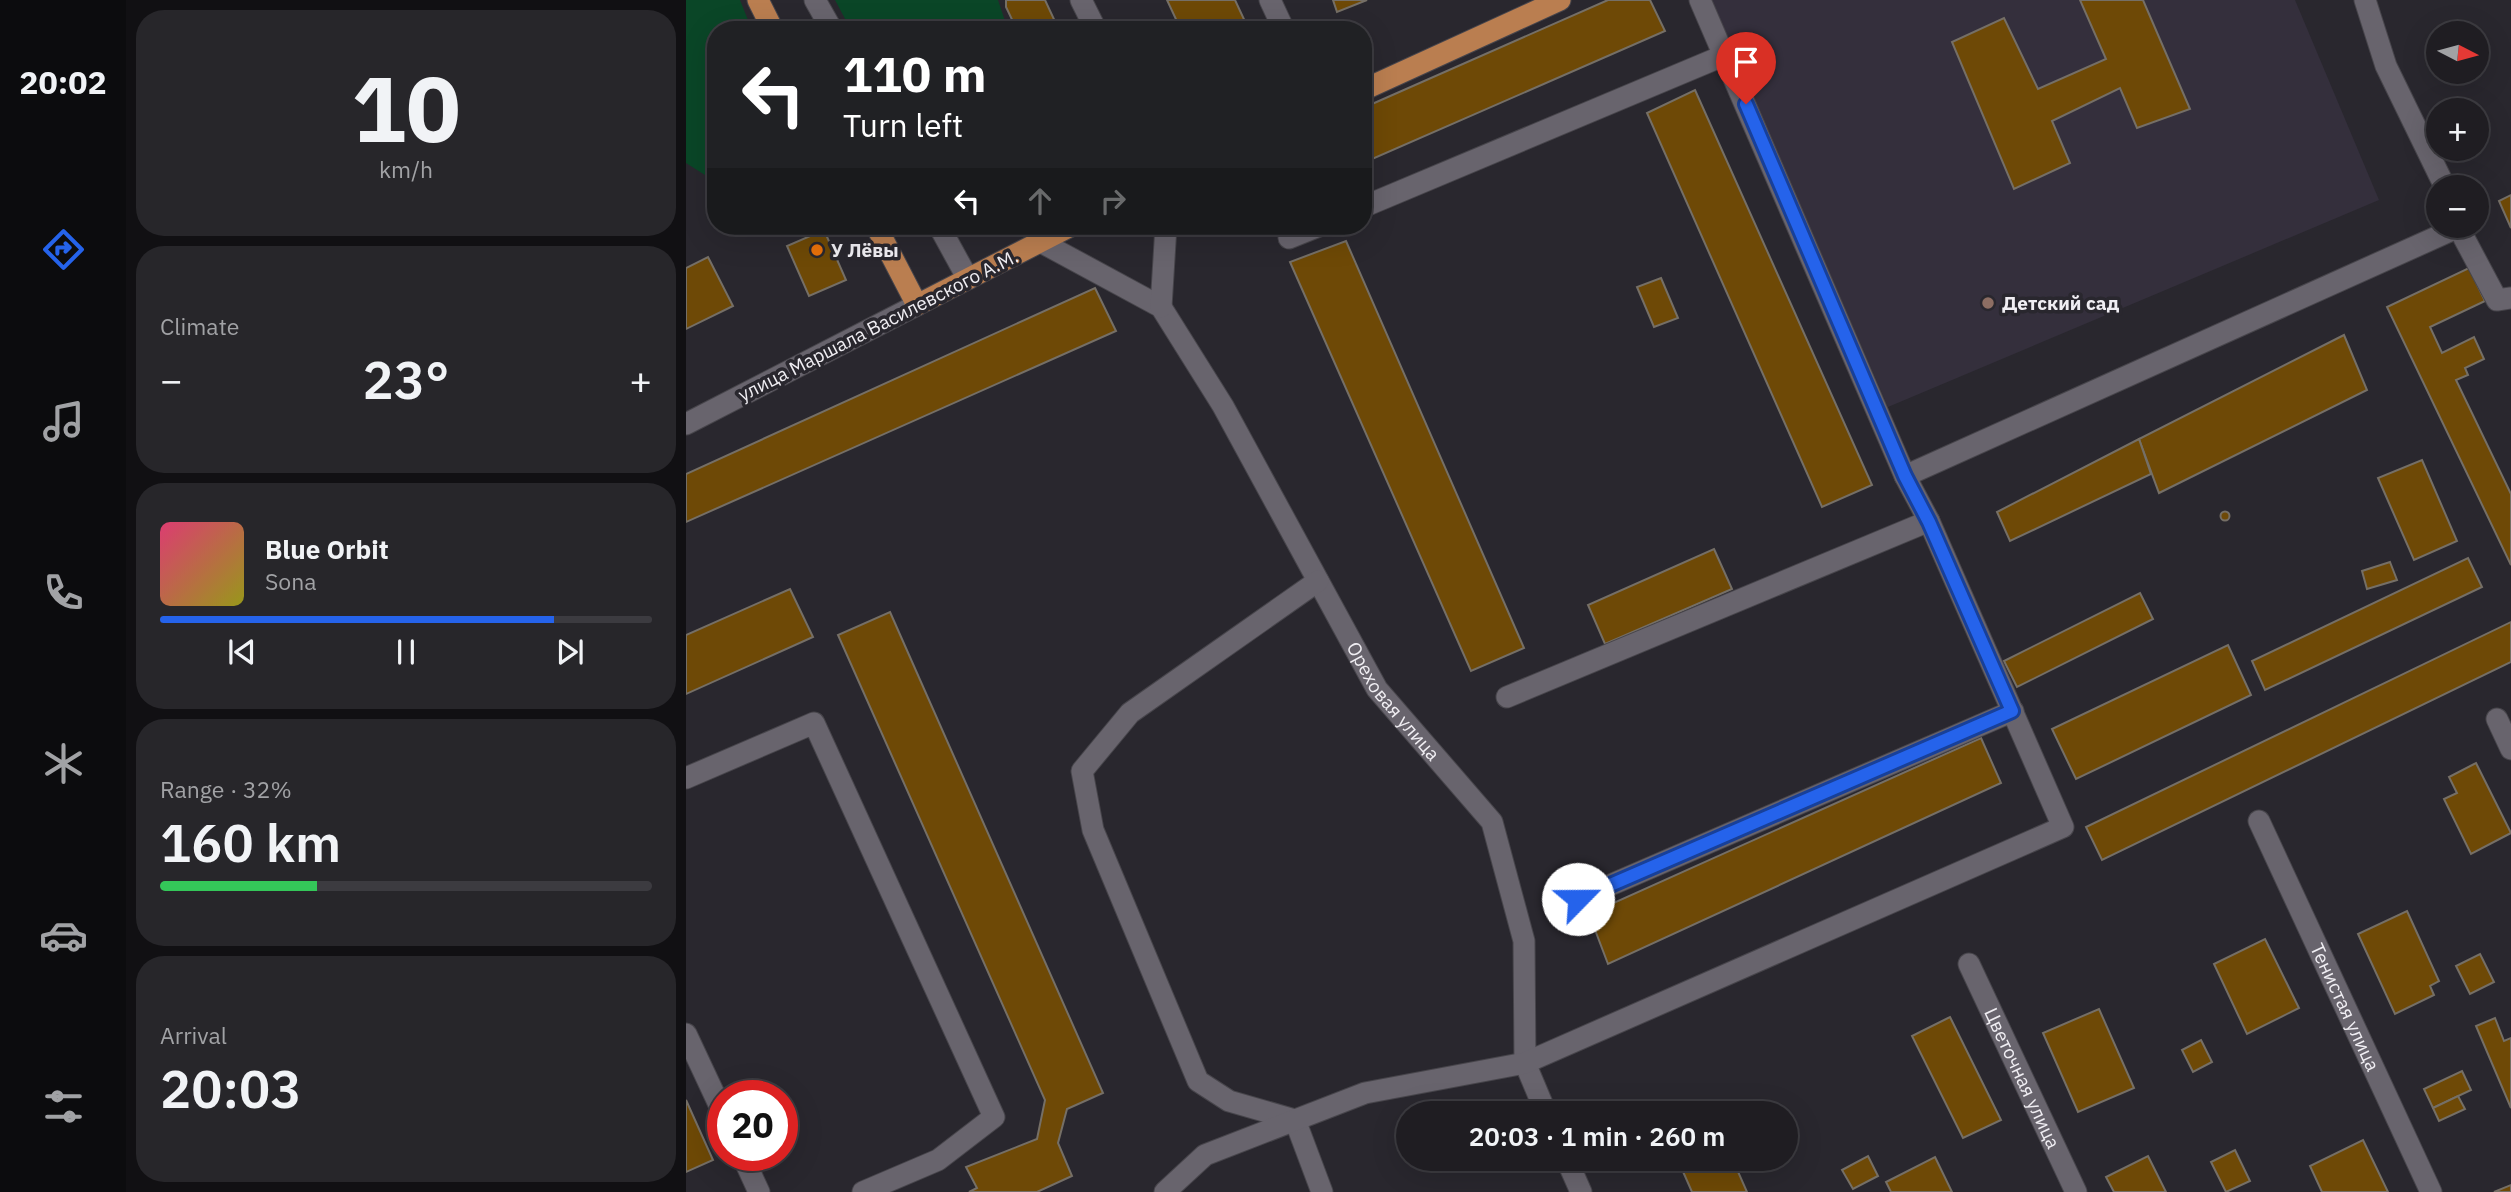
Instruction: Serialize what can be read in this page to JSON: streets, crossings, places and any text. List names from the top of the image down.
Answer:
{
  "streets": {
    "main road": ["улица Маршала Василевского А.М."],
    "street": ["Ореховая улица", "Тенистая улица", "Цветочная улица"]
  },
  "crossings": [
    ["улица Маршала Василевского А.М.", "Ореховая улица"]
  ],
  "places": ["У Лёвы", "Детский сад"],
  "north": "right",
  "page": {
    "tabs": "20:02",
    "tile": [
      ["10", "km/h"],
      "Climate",
      ["Range · 32%", "160 km"],
      ["Arrival", "20:03"]
    ],
    "map_buttons": ["+", "−"],
    "turn": ["110 m", "Turn left"],
    "heat": ["−", "23°", "+"],
    "song": ["Blue Orbit", "Sona"],
    "limit": "20",
    "trip": "20:03 · 1 min · 260 m"
  }
}
